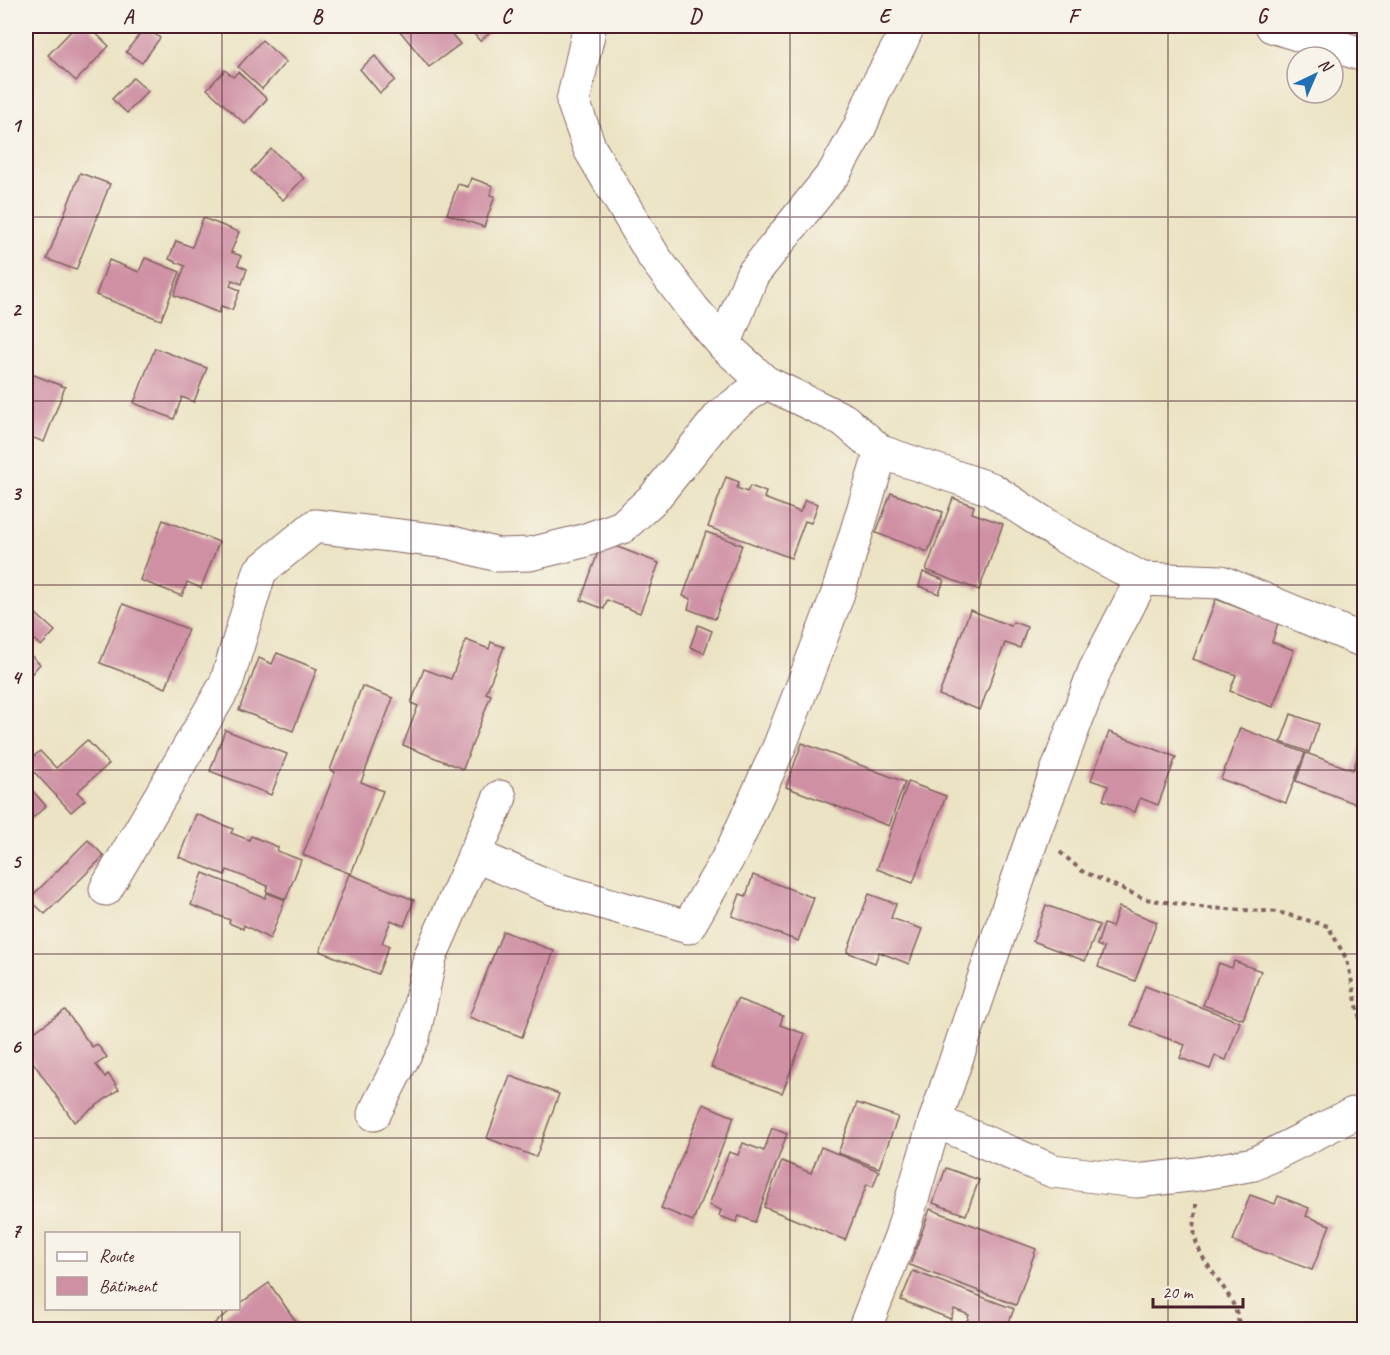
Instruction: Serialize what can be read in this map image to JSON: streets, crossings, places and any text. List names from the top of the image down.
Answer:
{
  "legend": ["Route", "Bâtiment"],
  "scale_bar": "20 m",
  "north": "top right",
  "grid": {
    "columns": [
      "A",
      "B",
      "C",
      "D",
      "E",
      "F",
      "G"
    ],
    "rows": [
      "1",
      "2",
      "3",
      "4",
      "5",
      "6",
      "7"
    ]
  }
}
